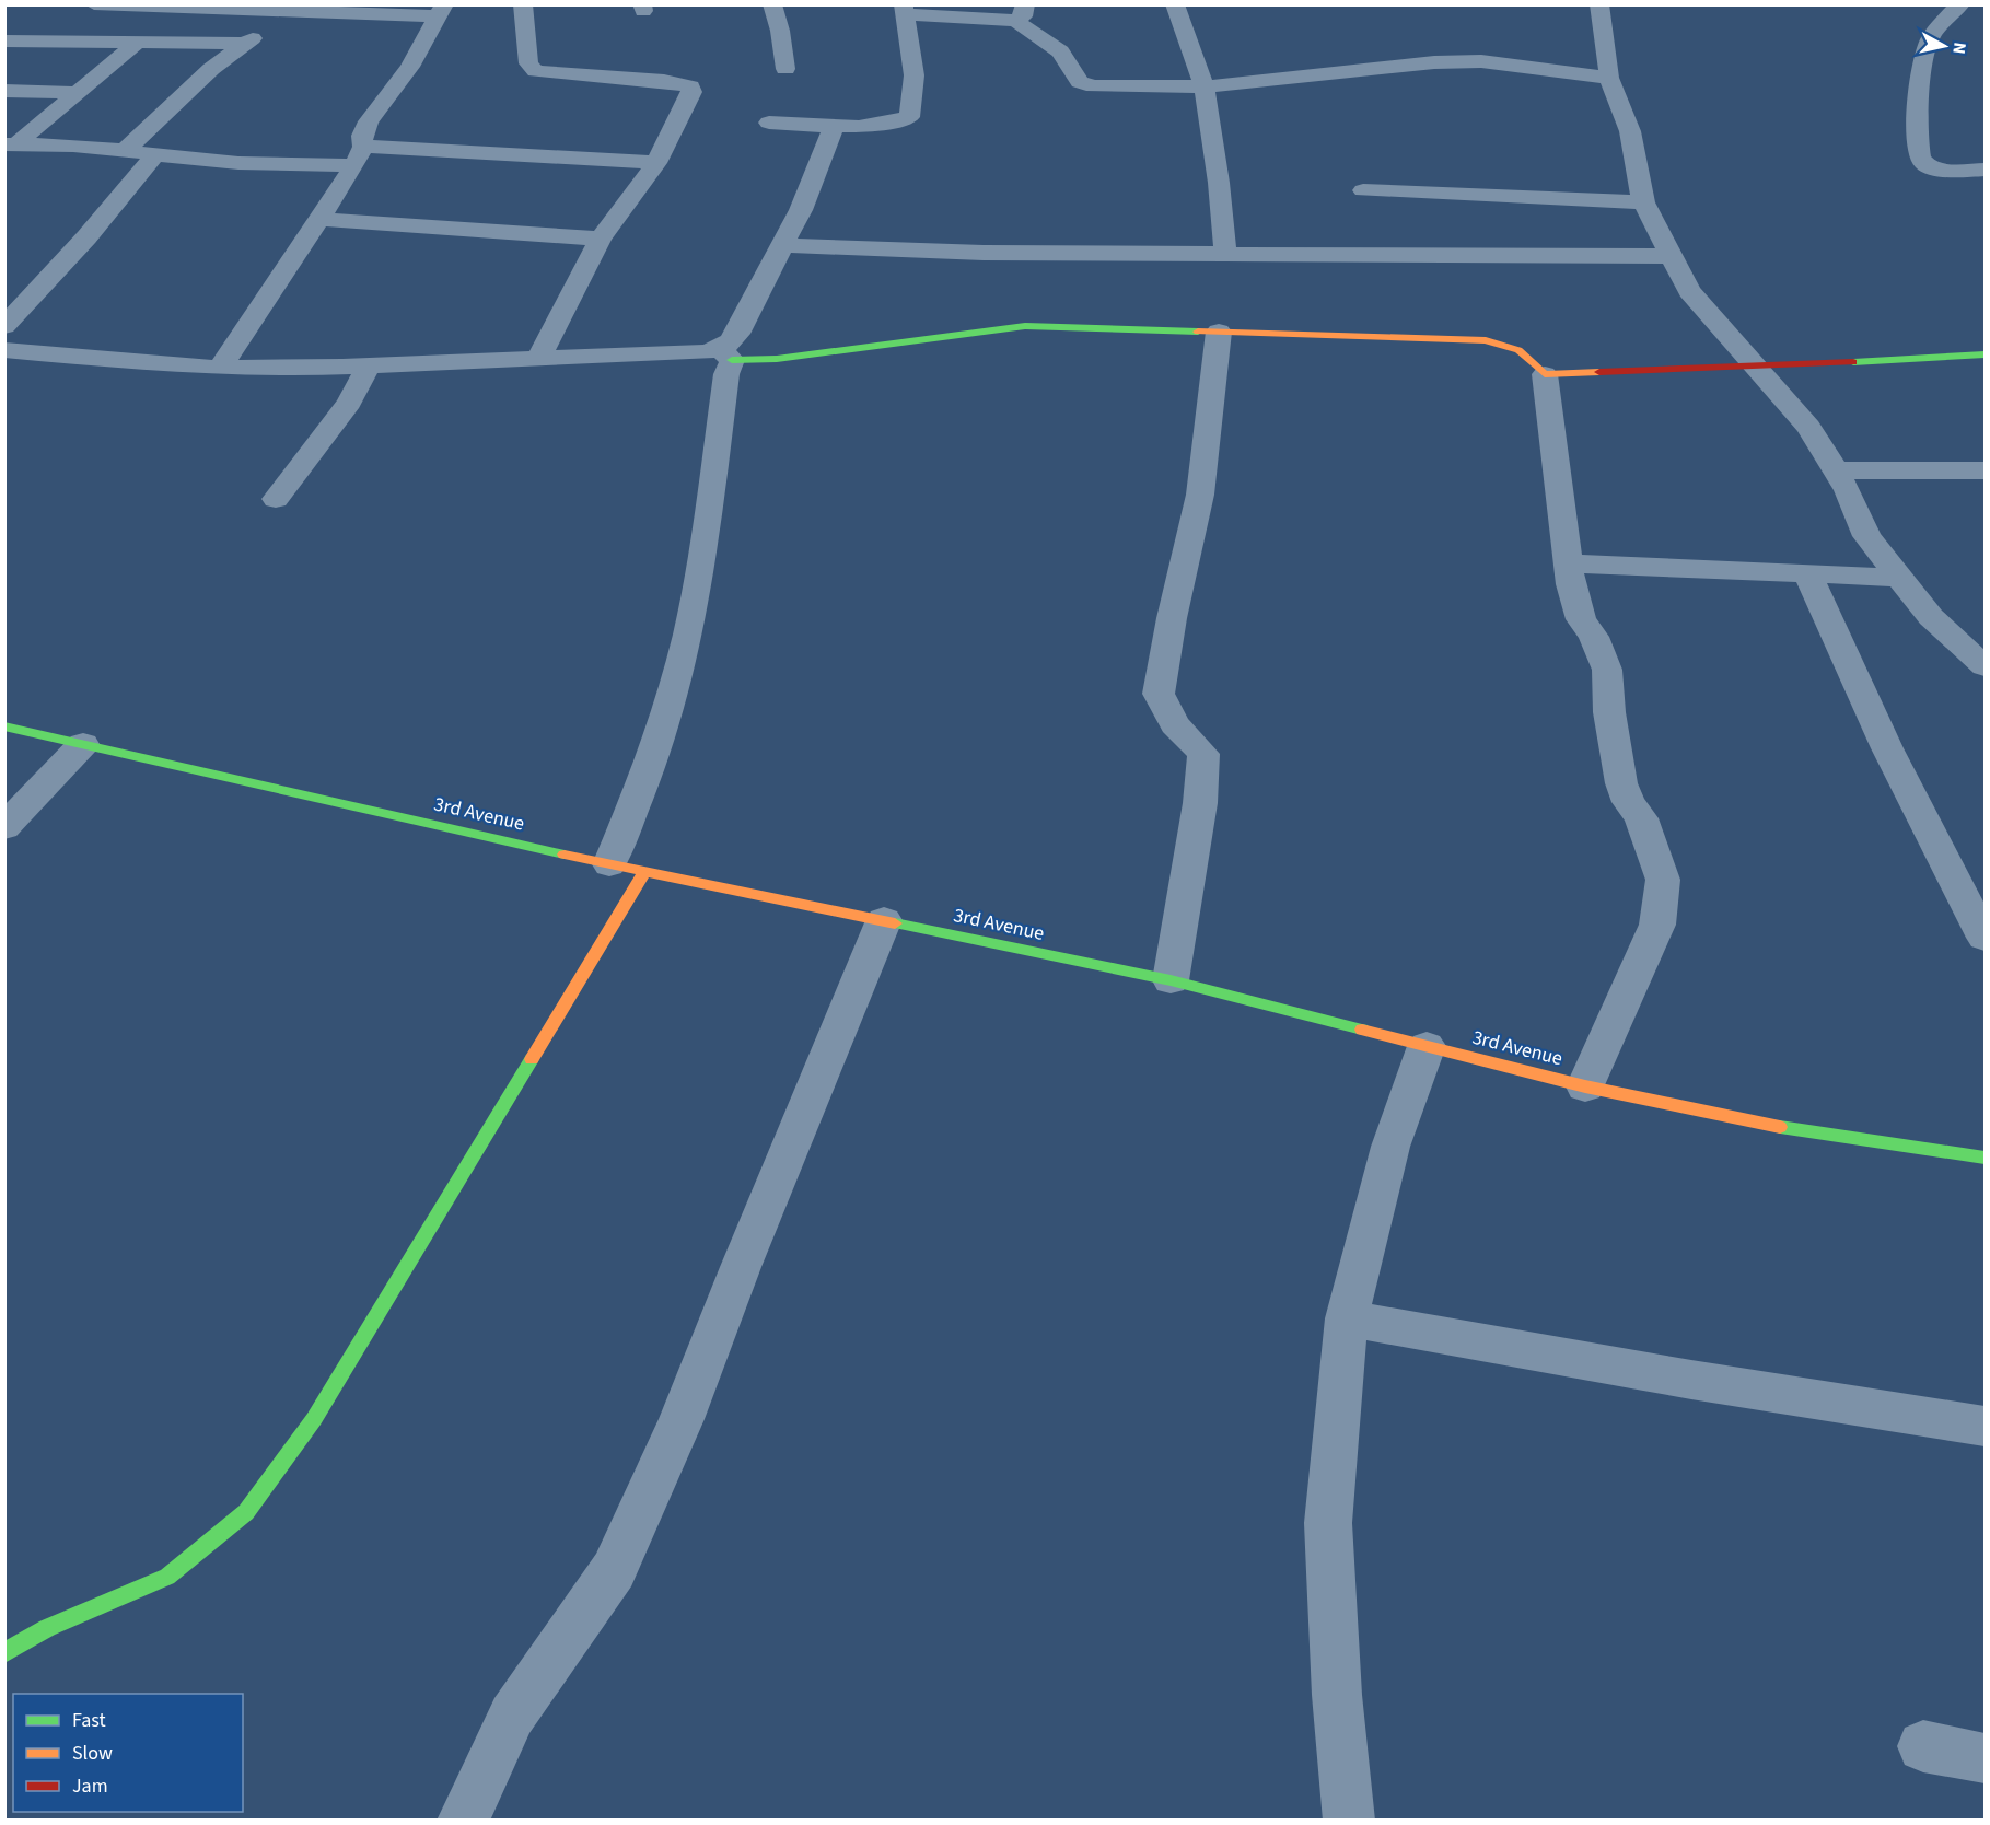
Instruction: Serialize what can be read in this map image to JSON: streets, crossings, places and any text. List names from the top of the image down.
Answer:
{
  "streets": {
    "street": ["3rd Avenue"]
  },
  "legend": ["Fast", "Slow", "Jam"],
  "north": "right"
}
